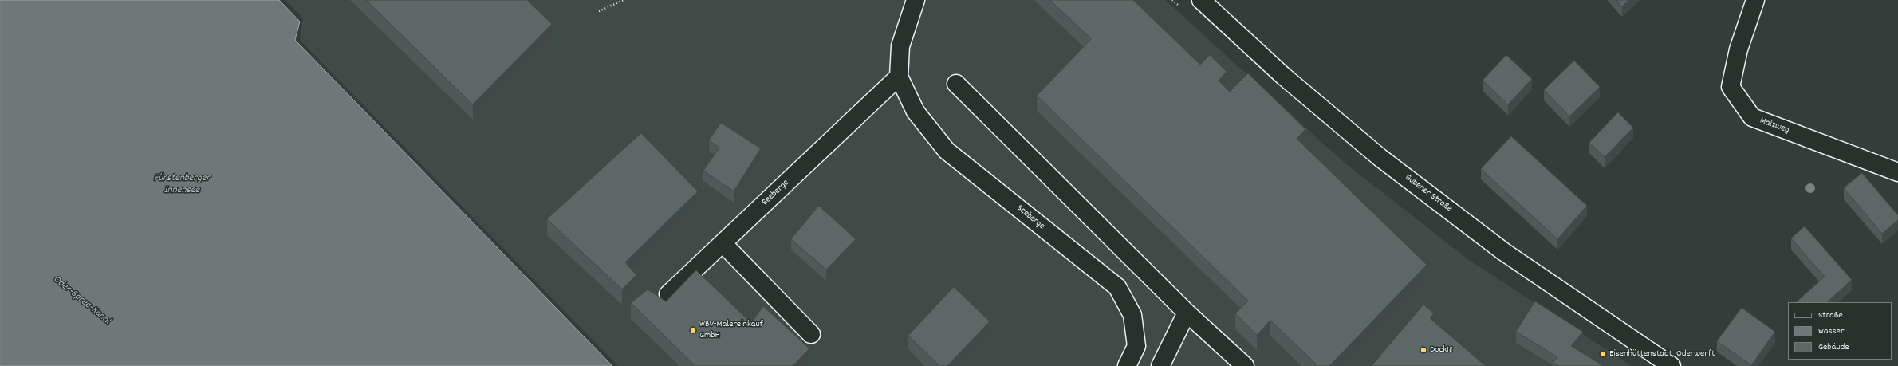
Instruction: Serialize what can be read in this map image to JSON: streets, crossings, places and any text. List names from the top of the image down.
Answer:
{
  "streets": {
    "street": ["Malzweg", "Seeberge", "Gubener Straße"]
  },
  "water": ["Fürstenberger Innensee", "Oder-Spree-Kanal"],
  "places": ["WBV-Malereinkauf GmbH", "Dock18", "Eisenhüttenstadt, Oderwerft"],
  "legend": ["Straße", "Wasser", "Gebäude"]
}
